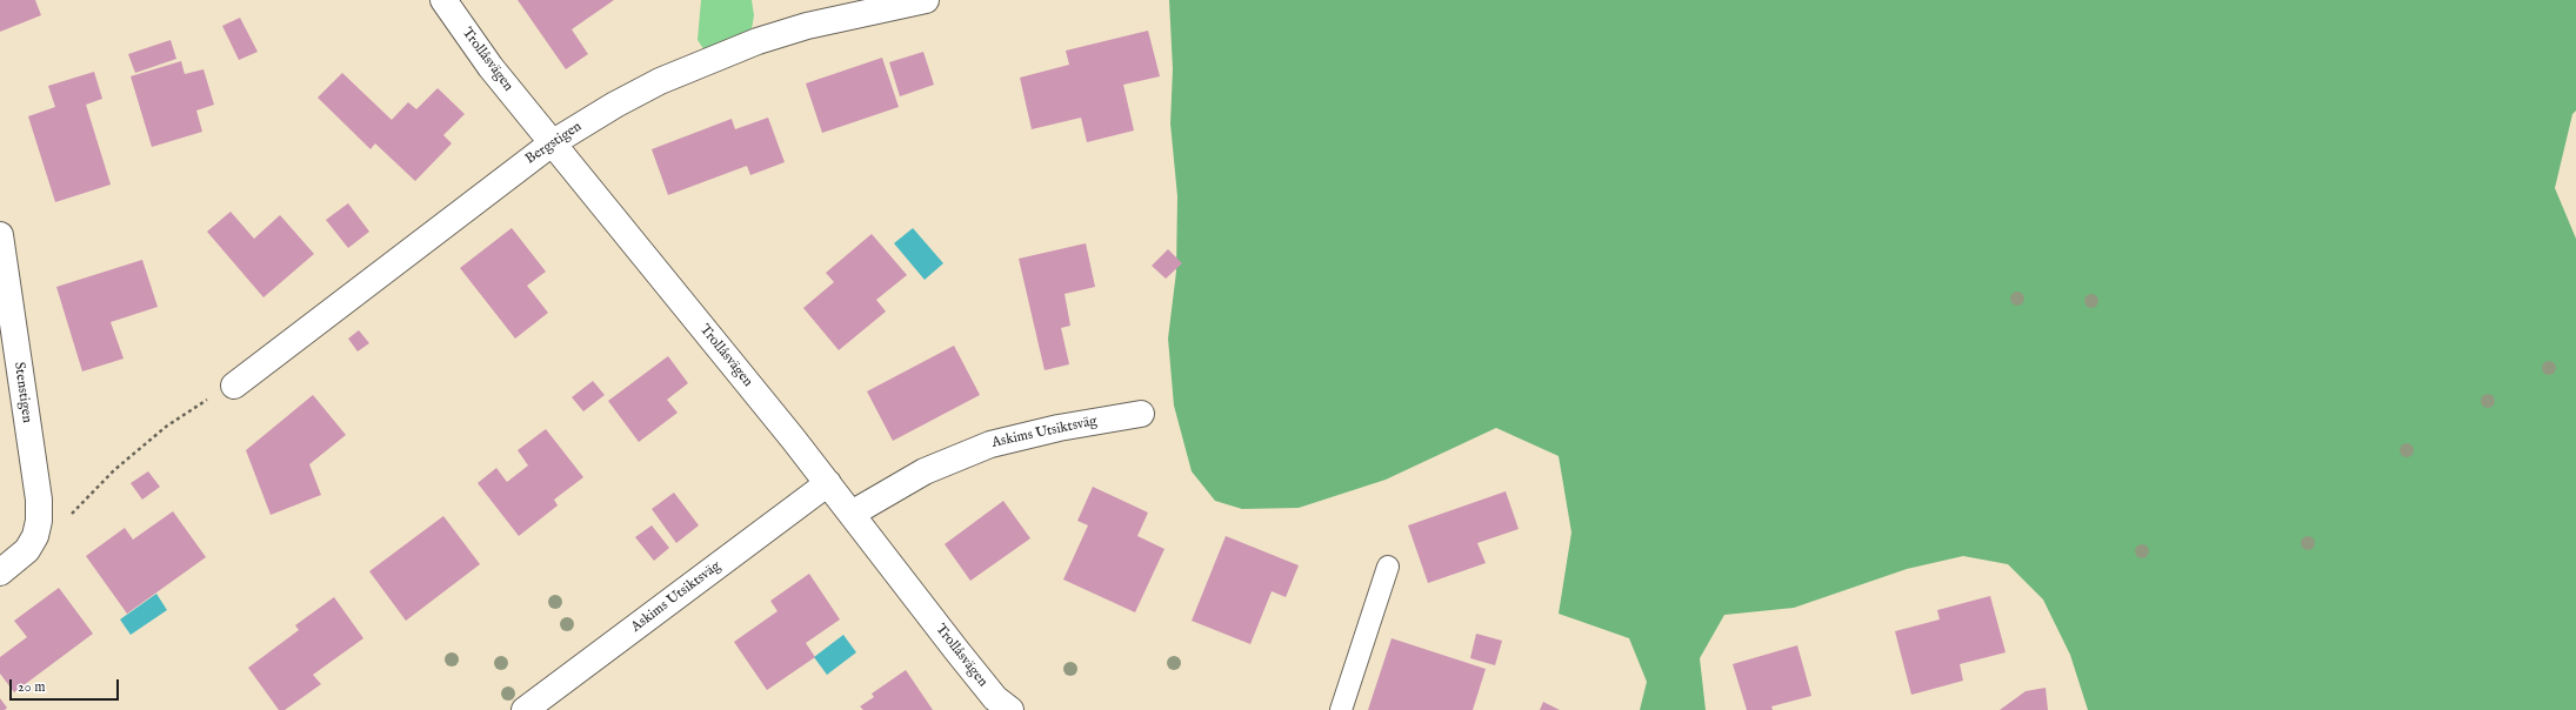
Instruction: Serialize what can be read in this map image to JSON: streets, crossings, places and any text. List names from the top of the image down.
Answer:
{
  "streets": {
    "street": [
      "Trollåsvägen",
      "Bergstigen",
      "Stenstigen",
      "Askims Utsiktsväg"
    ]
  },
  "crossings": [
    ["Trollåsvägen", "Bergstigen"],
    ["Trollåsvägen", "Askims Utsiktsväg"]
  ],
  "scale_bar": "20 m"
}
